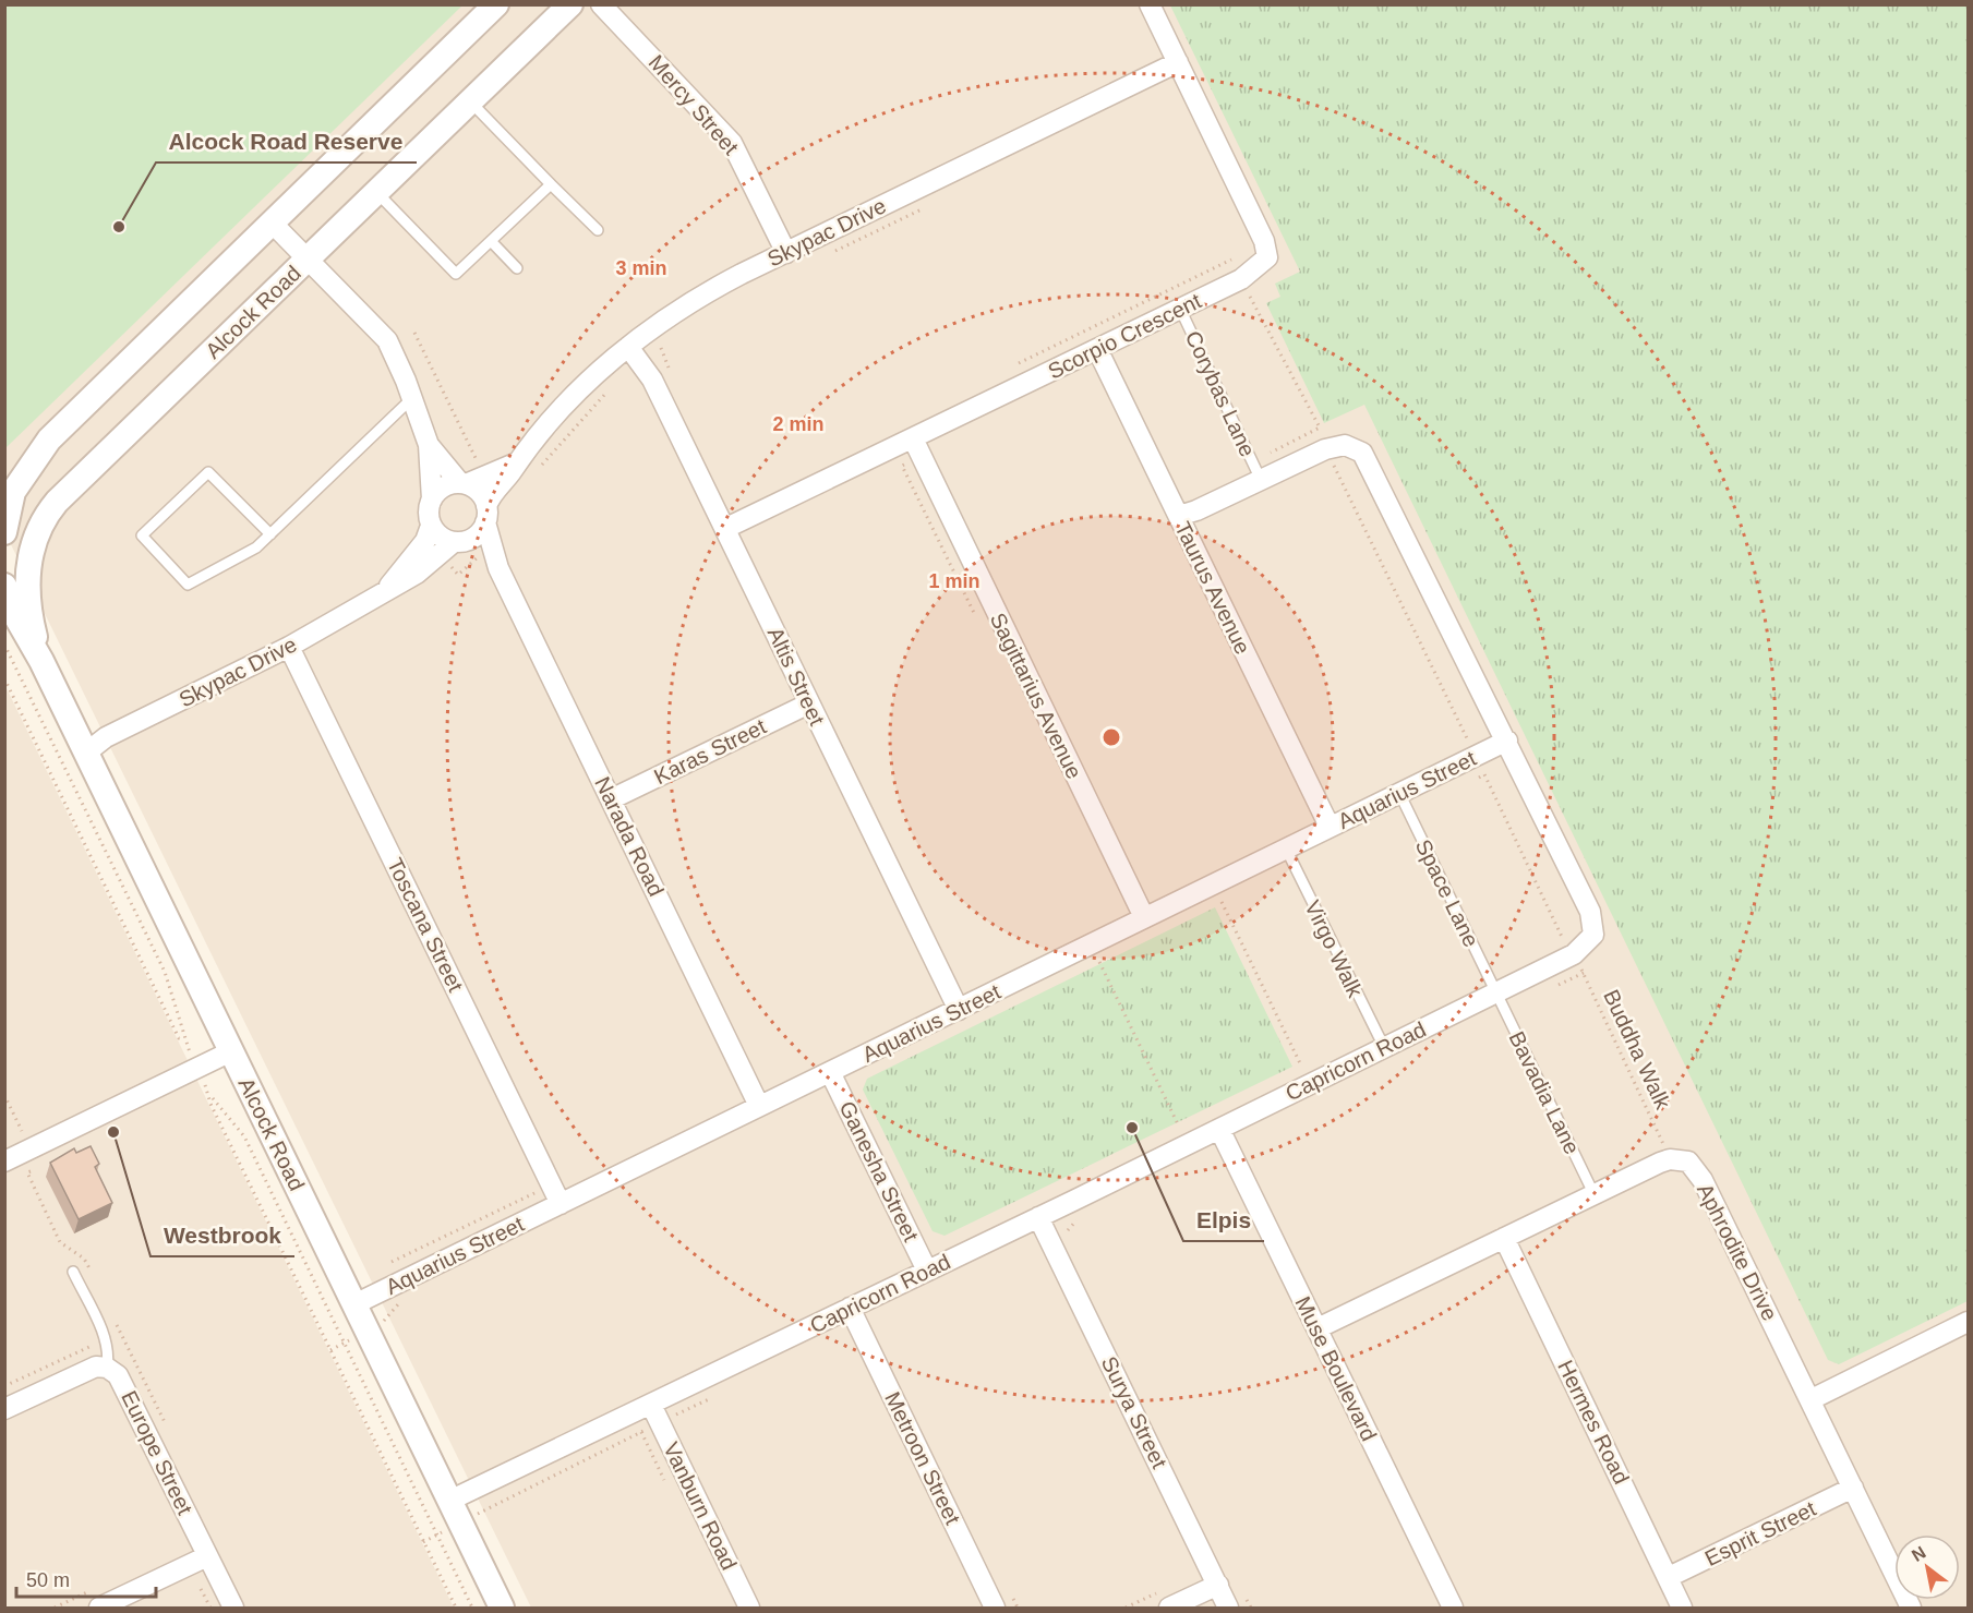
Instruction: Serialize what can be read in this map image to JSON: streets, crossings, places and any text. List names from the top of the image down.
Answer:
{
  "streets": {
    "street": [
      "Mercy Street",
      "Skypac Drive",
      "Alcock Road",
      "Scorpio Crescent",
      "Taurus Avenue",
      "Altis Street",
      "Sagittarius Avenue",
      "Karas Street",
      "Aquarius Street",
      "Narada Road",
      "Toscana Street",
      "Capricorn Road",
      "Ganesha Street",
      "Aphrodite Drive",
      "Muse Boulevard",
      "Surya Street",
      "Hermes Road",
      "Europe Street",
      "Metroon Street",
      "Vanburn Road",
      "Esprit Street"
    ],
    "lane": [
      "Corybas Lane",
      "Space Lane",
      "Virgo Walk",
      "Bavadia Lane"
    ],
    "path": ["Buddha Walk"]
  },
  "crossings": [
    ["Mercy Street", "Skypac Drive"],
    ["Skypac Drive", "Alcock Road"],
    ["Skypac Drive", "Scorpio Crescent"],
    ["Skypac Drive", "Altis Street"],
    ["Skypac Drive", "Narada Road"],
    ["Skypac Drive", "Toscana Street"],
    ["Alcock Road", "Aquarius Street"],
    ["Alcock Road", "Capricorn Road"],
    ["Scorpio Crescent", "Corybas Lane"],
    ["Scorpio Crescent", "Taurus Avenue"],
    ["Scorpio Crescent", "Altis Street"],
    ["Scorpio Crescent", "Sagittarius Avenue"],
    ["Corybas Lane", "Capricorn Road"],
    ["Taurus Avenue", "Aquarius Street"],
    ["Taurus Avenue", "Capricorn Road"],
    ["Altis Street", "Karas Street"],
    ["Altis Street", "Aquarius Street"],
    ["Sagittarius Avenue", "Aquarius Street"],
    ["Karas Street", "Narada Road"],
    ["Aquarius Street", "Narada Road"],
    ["Aquarius Street", "Space Lane"],
    ["Aquarius Street", "Toscana Street"],
    ["Aquarius Street", "Virgo Walk"],
    ["Aquarius Street", "Capricorn Road"],
    ["Aquarius Street", "Ganesha Street"],
    ["Space Lane", "Capricorn Road"],
    ["Space Lane", "Bavadia Lane"],
    ["Virgo Walk", "Capricorn Road"],
    ["Buddha Walk", "Capricorn Road"],
    ["Buddha Walk", "Aphrodite Drive"],
    ["Capricorn Road", "Bavadia Lane"],
    ["Capricorn Road", "Ganesha Street"],
    ["Capricorn Road", "Muse Boulevard"],
    ["Capricorn Road", "Surya Street"],
    ["Capricorn Road", "Metroon Street"],
    ["Capricorn Road", "Vanburn Road"],
    ["Aphrodite Drive", "Esprit Street"],
    ["Hermes Road", "Esprit Street"]
  ],
  "places": ["Alcock Road Reserve", "Elpis", "Westbrook"],
  "scale_bar": "50 m",
  "north": "top left",
  "rings": ["3 min", "2 min", "1 min"]
}
